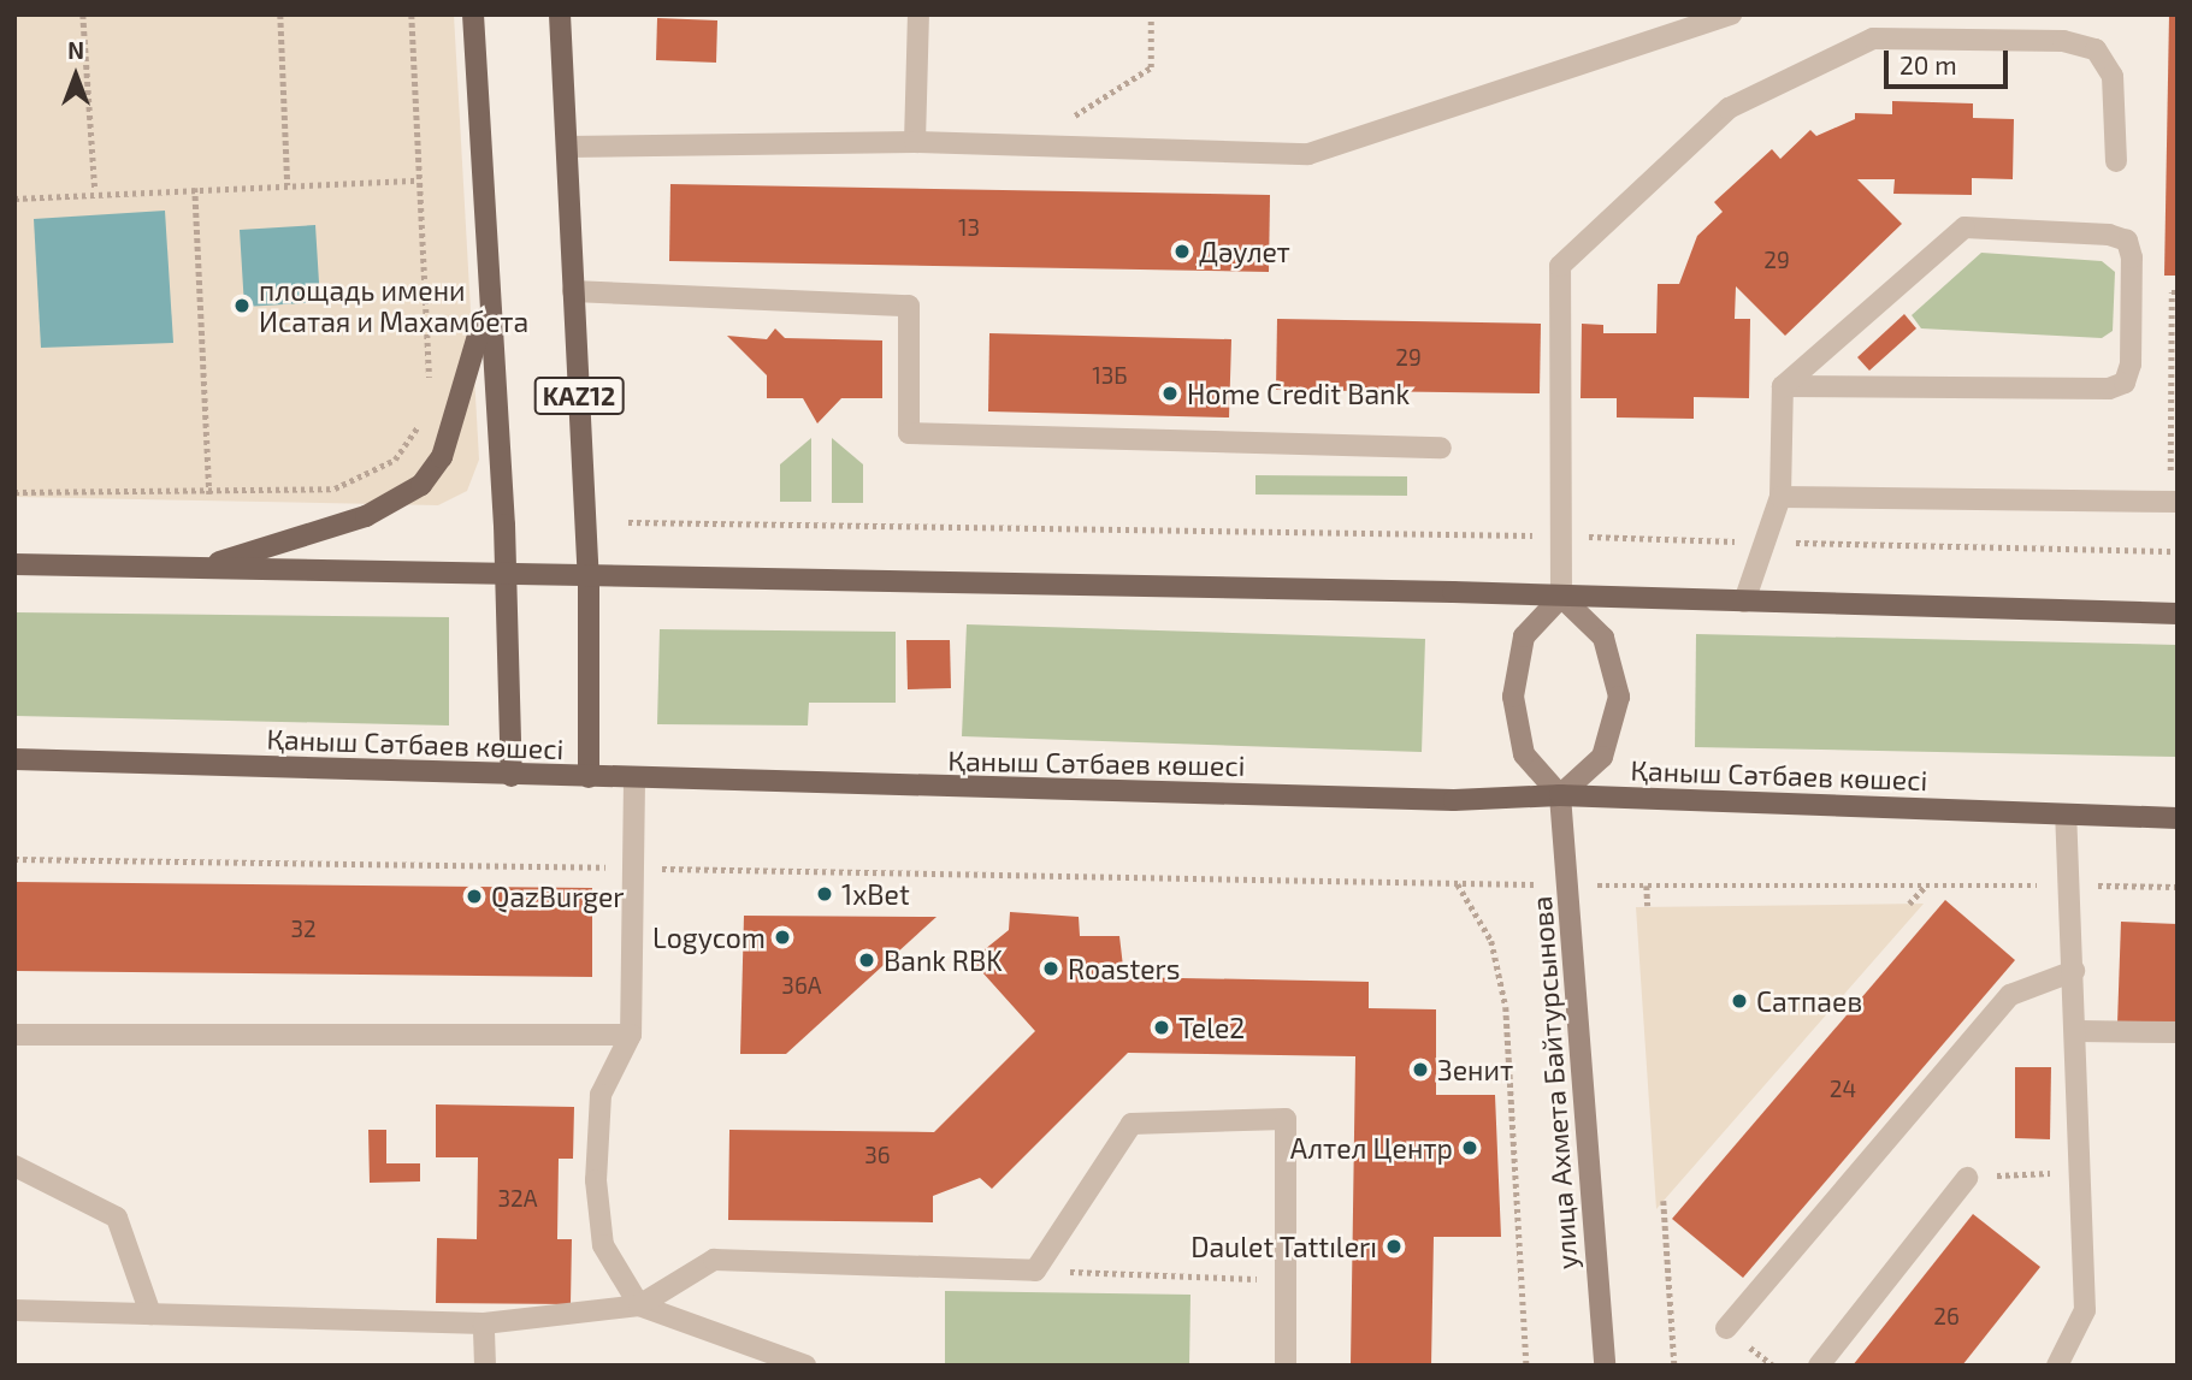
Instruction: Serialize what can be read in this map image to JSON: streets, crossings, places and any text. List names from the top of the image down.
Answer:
{
  "streets": {
    "main road": ["KAZ12", "Қаныш Сәтбаев көшесі"],
    "street": ["улица Ахмета Байтурсынова"]
  },
  "crossings": [
    ["KAZ12", "Қаныш Сәтбаев көшесі"],
    ["Қаныш Сәтбаев көшесі", "улица Ахмета Байтурсынова"]
  ],
  "places": [
    "Дәулет",
    "площадь имени Исатая и Махамбета",
    "Home Credit Bank",
    "1xBet",
    "QazBurger",
    "Logycom",
    "Bank RBK",
    "Roasters",
    "Сатпаев",
    "Tele2",
    "Зенит",
    "Алтел Центр",
    "Daulet Tattılerı"
  ],
  "house_numbers": [
    "13",
    "29",
    "29",
    "13Б",
    "32",
    "36А",
    "24",
    "36",
    "32А",
    "26"
  ],
  "scale_bar": "20 m",
  "north": "top"
}
